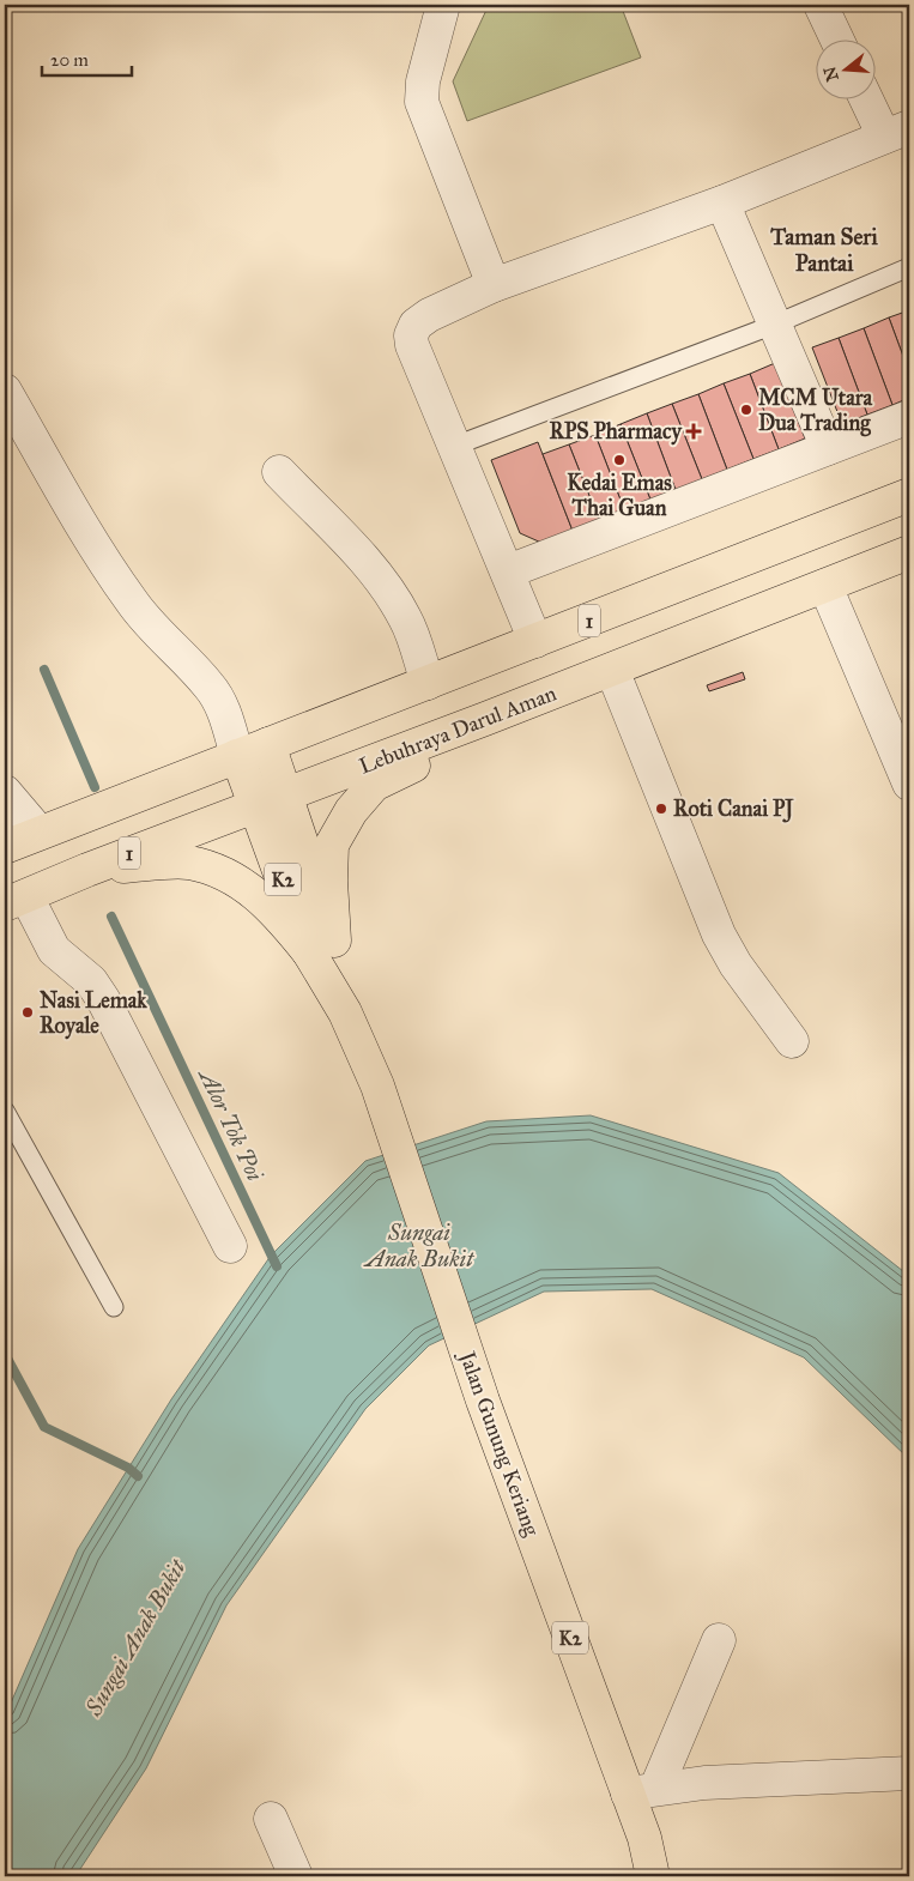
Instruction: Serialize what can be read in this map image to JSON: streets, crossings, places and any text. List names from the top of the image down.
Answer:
{
  "streets": {
    "main road": [
      "1",
      "Lebuhraya Darul Aman",
      "K2",
      "Jalan Gunung Keriang"
    ]
  },
  "crossings": [
    ["1", "Jalan Gunung Keriang"],
    ["Lebuhraya Darul Aman", "Jalan Gunung Keriang"]
  ],
  "districts": ["Taman Seri Pantai"],
  "water": ["Alor Tok Poi", "Sungai Anak Bukit"],
  "places": {
    "other": [
      "MCM Utara Dua Trading",
      "Kedai Emas Thai Guan",
      "Roti Canai PJ",
      "Nasi Lemak Royale"
    ],
    "health": ["RPS Pharmacy"]
  },
  "scale_bar": "20 m",
  "north": "left"
}
